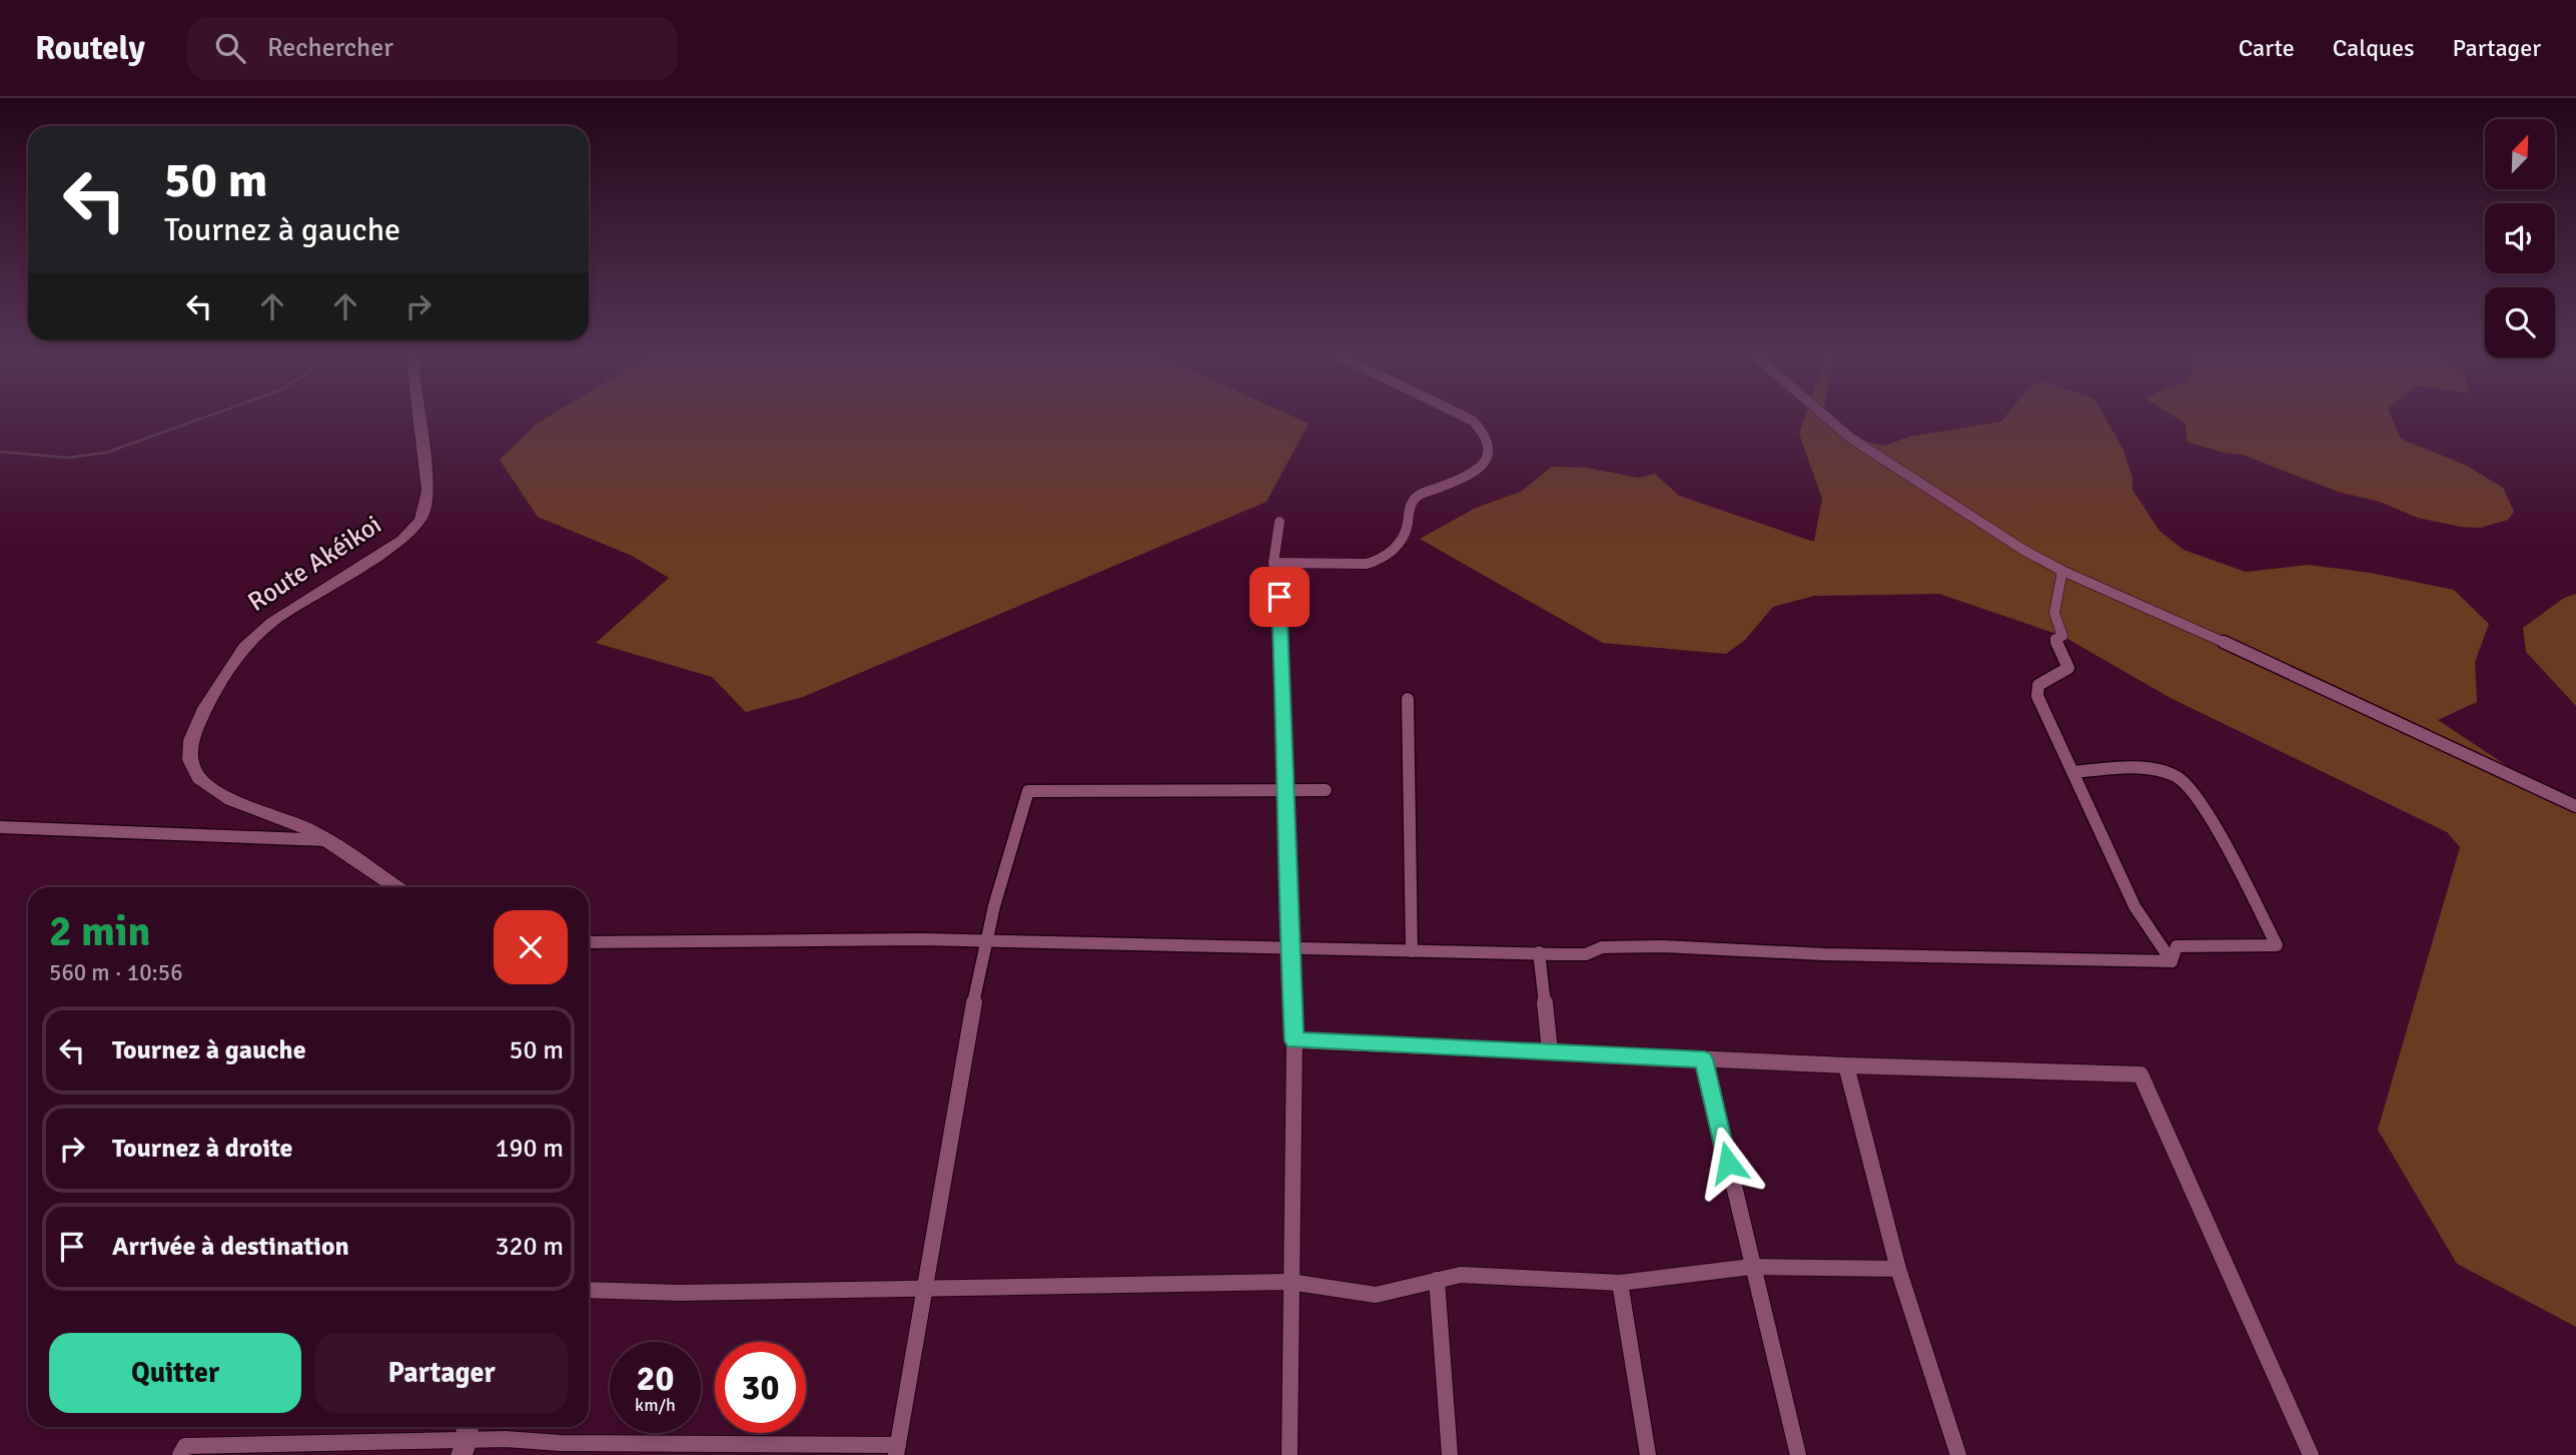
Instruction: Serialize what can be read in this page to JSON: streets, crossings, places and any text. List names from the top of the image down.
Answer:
{
  "streets": {
    "street": ["Route Akéikoi"]
  },
  "north": "top right",
  "page": {
    "header": "Routely",
    "search": "Rechercher",
    "nav": ["Carte", "Calques", "Partager"],
    "turn": ["50 m", "Tournez à gauche"],
    "heading": ["2 min", "560 m · 10:56"],
    "list": [
      {
        "name": "Tournez à gauche",
        "value": "50 m"
      },
      {
        "name": "Tournez à droite",
        "value": "190 m"
      },
      {
        "name": "Arrivée à destination",
        "value": "320 m"
      }
    ],
    "buttons": ["Quitter", "Partager"],
    "speed": "20 km/h",
    "limit": "30"
  }
}
